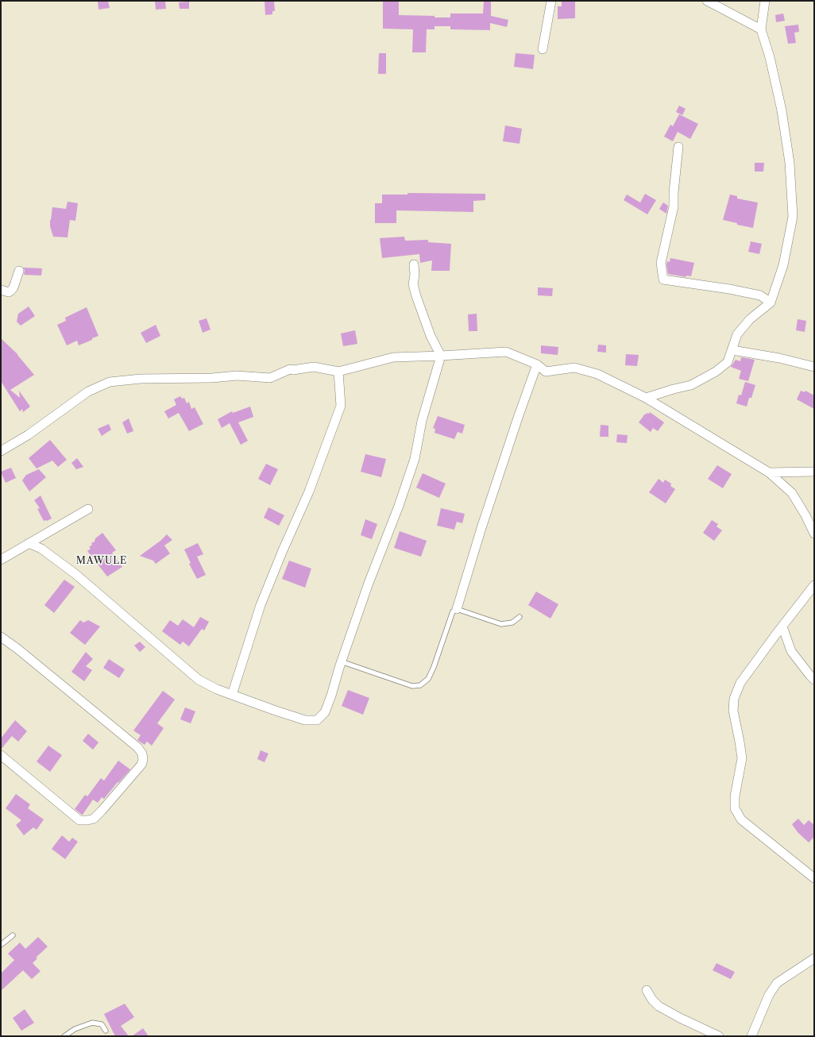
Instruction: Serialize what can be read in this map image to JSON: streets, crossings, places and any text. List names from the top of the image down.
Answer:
{
  "districts": ["MAWULE"]
}
